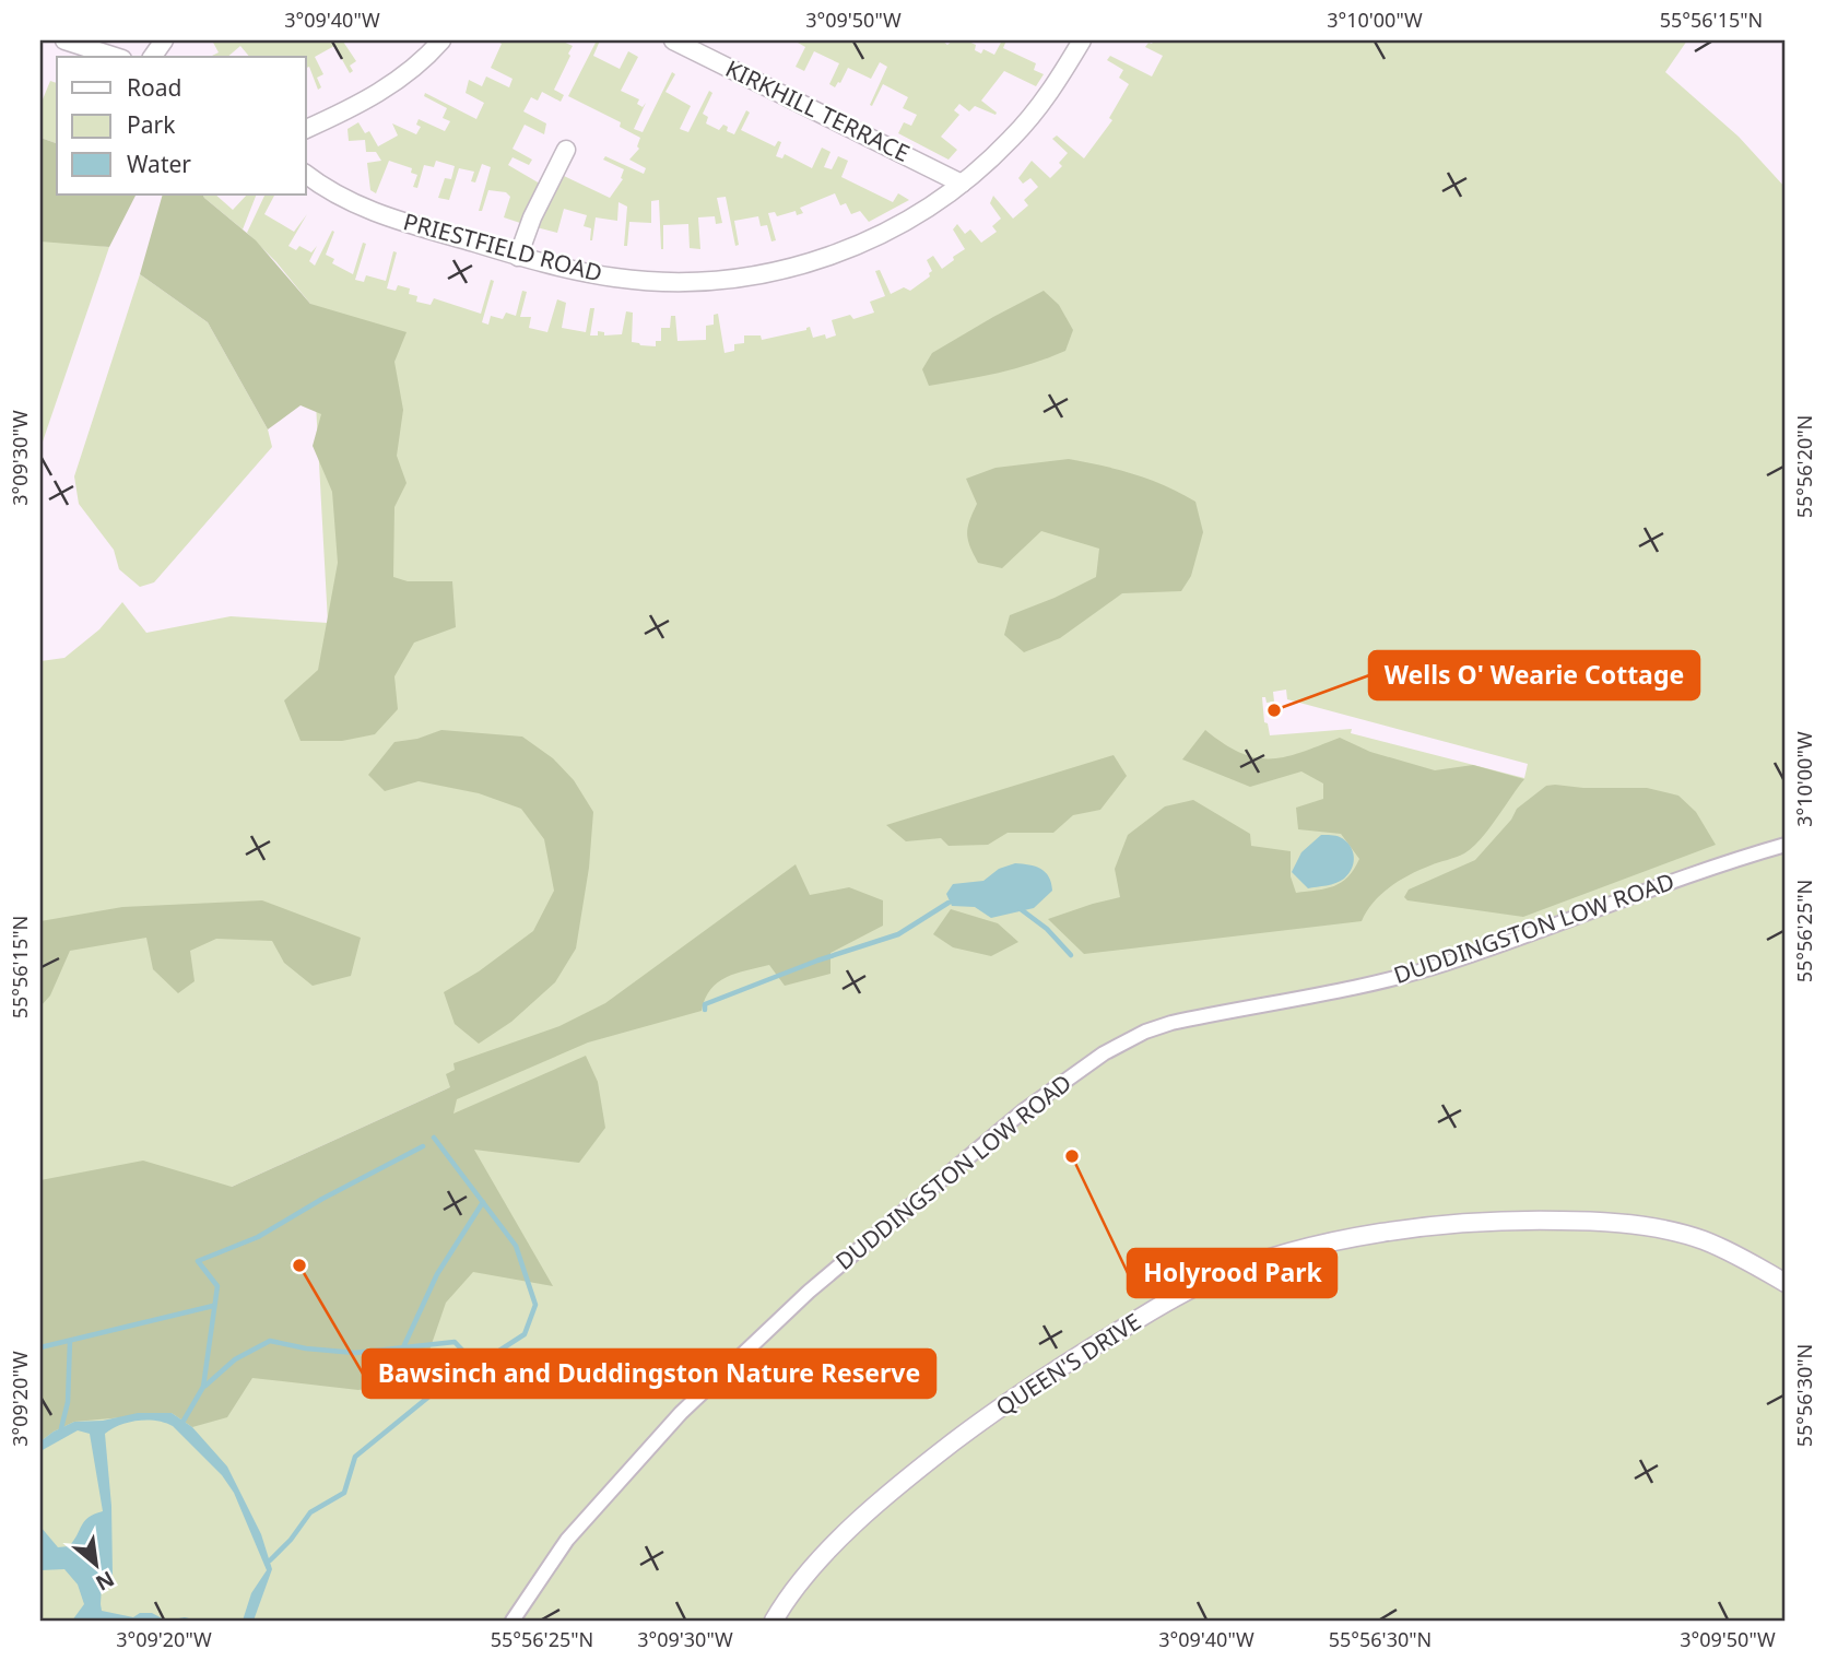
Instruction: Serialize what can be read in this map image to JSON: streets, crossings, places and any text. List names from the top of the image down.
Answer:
{
  "streets": {
    "street": [
      "KIRKHILL TERRACE",
      "PRIESTFIELD ROAD",
      "DUDDINGSTON LOW ROAD",
      "QUEEN'S DRIVE"
    ]
  },
  "crossings": [
    ["KIRKHILL TERRACE", "PRIESTFIELD ROAD"]
  ],
  "places": ["Wells O' Wearie Cottage", "Holyrood Park", "Bawsinch and Duddingston Nature Reserve"],
  "legend": ["Road", "Park", "Water"],
  "north": "bottom right",
  "coordinates": [
    "3°09'40\"W",
    "3°09'50\"W",
    "3°10'00\"W",
    "55°56'15\"N",
    "3°09'30\"W",
    "55°56'20\"N",
    "55°56'25\"N",
    "55°56'30\"N",
    "3°09'20\"W"
  ]
}
